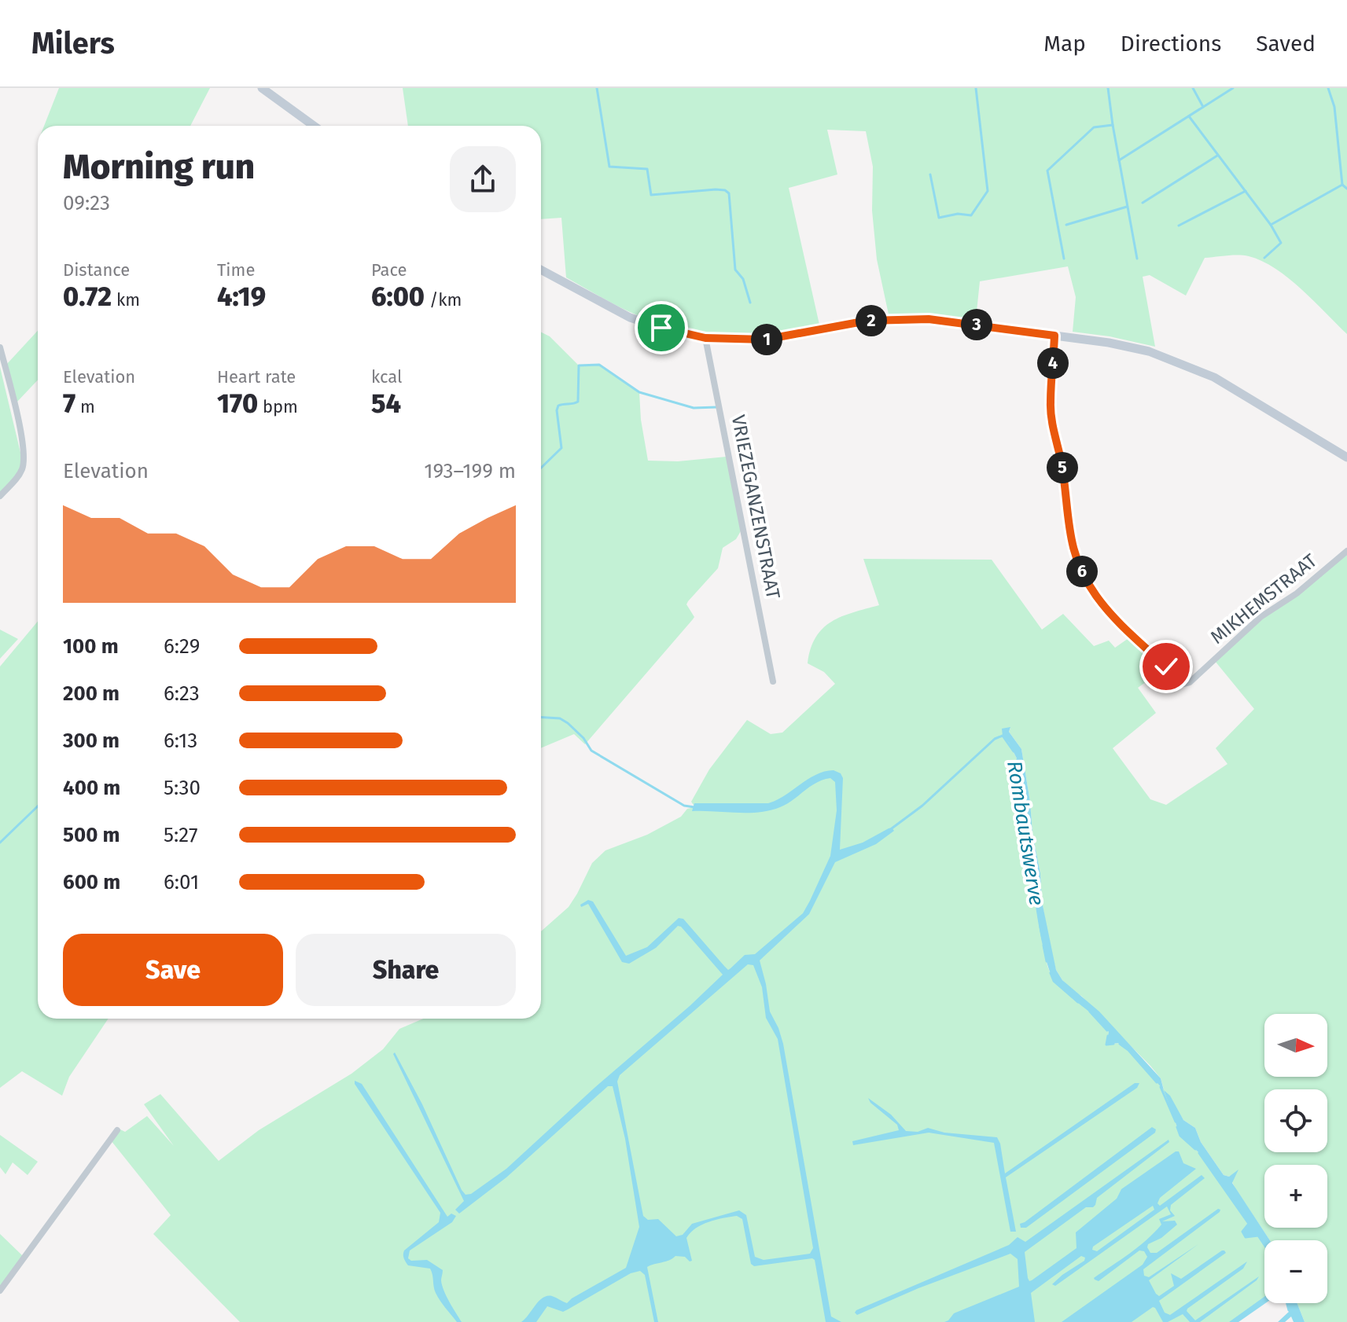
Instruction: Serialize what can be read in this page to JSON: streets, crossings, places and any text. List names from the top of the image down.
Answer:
{
  "streets": {
    "street": ["VRIEZEGANZENSTRAAT", "MIKHEMSTRAAT"]
  },
  "water": ["Rombautswerve"],
  "north": "right",
  "page": {
    "header": "Milers",
    "nav": ["Map", "Directions", "Saved"],
    "heading": ["Morning run", "09:23"],
    "stats": [
      ["Distance", "0.72 km"],
      ["Time", "4:19"],
      ["Pace", "6:00 /km"],
      ["Elevation", "7 m"],
      ["Heart rate", "170 bpm"],
      ["kcal", "54"]
    ],
    "pins": [
      "2",
      "3",
      "1",
      "4",
      "5",
      "6"
    ],
    "chart": ["Elevation", "193–199 m"],
    "list": [
      {
        "name": "100 m",
        "note": "6:29"
      },
      {
        "name": "200 m",
        "note": "6:23"
      },
      {
        "name": "300 m",
        "note": "6:13"
      },
      {
        "name": "400 m",
        "note": "5:30"
      },
      {
        "name": "500 m",
        "note": "5:27"
      },
      {
        "name": "600 m",
        "note": "6:01"
      }
    ],
    "buttons": ["Save", "Share"],
    "map_buttons": ["+", "−"]
  }
}
